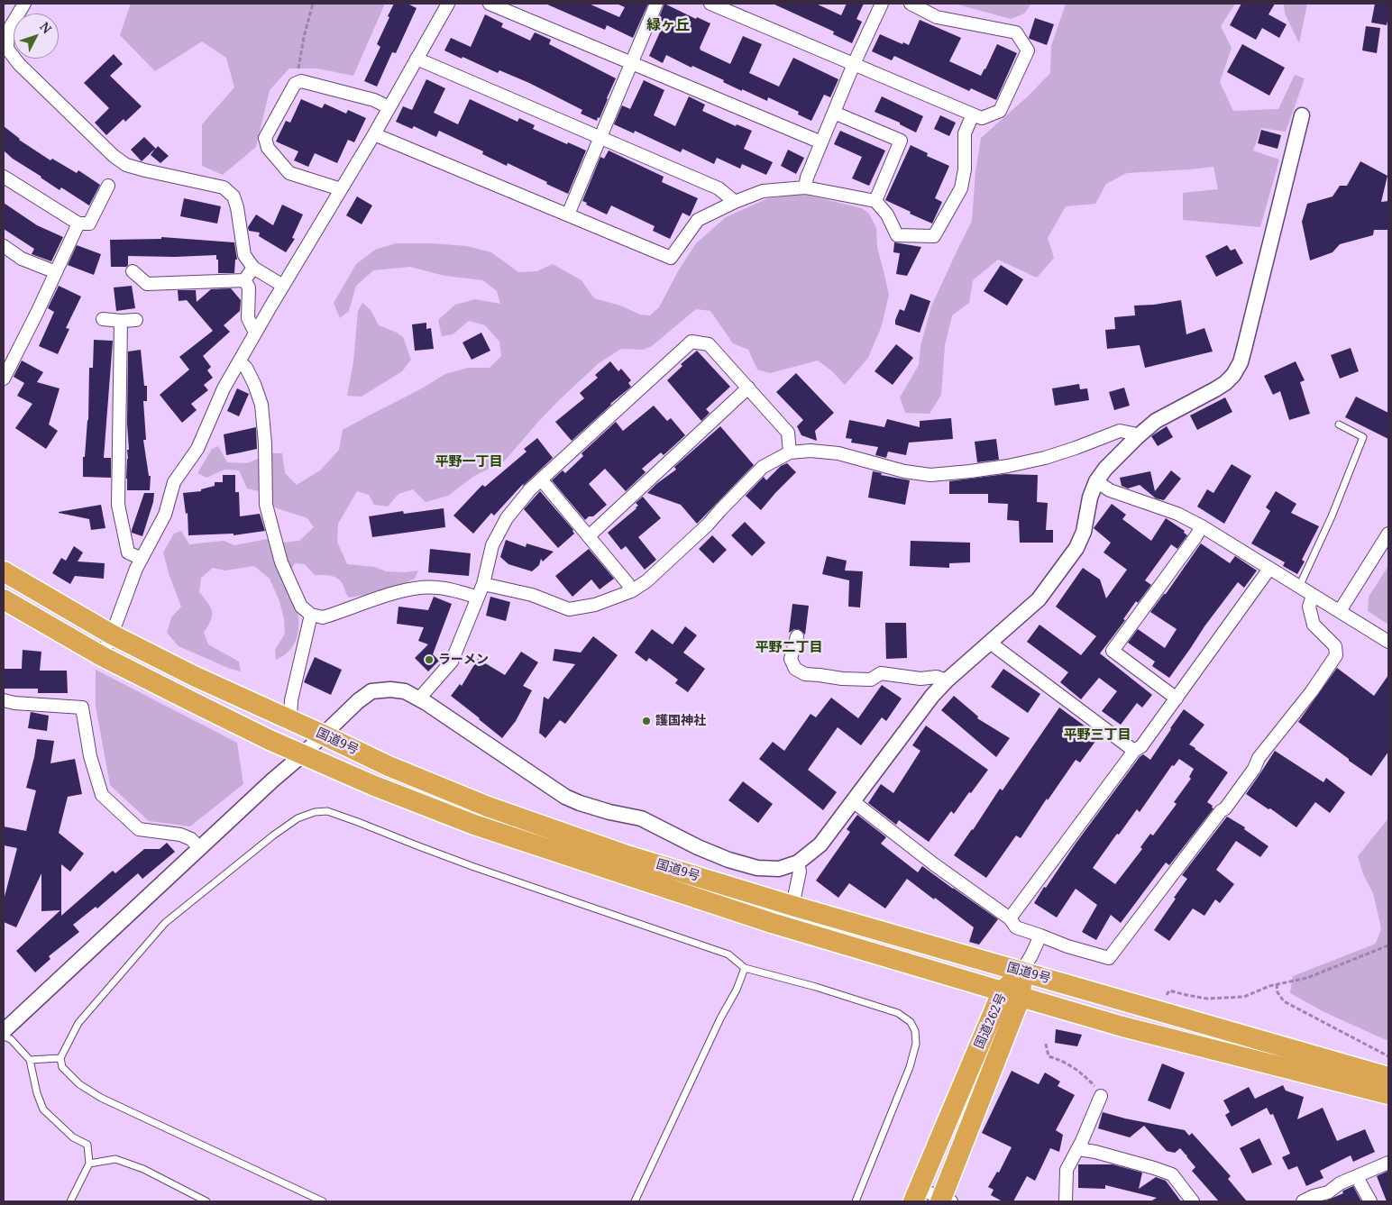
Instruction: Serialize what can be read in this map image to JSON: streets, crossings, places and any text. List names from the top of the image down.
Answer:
{
  "streets": {
    "highway": ["国道9号", "国道262号"]
  },
  "crossings": [
    ["国道9号", "国道262号"]
  ],
  "districts": [
    "緑ヶ丘",
    "平野一丁目",
    "平野二丁目",
    "平野三丁目"
  ],
  "places": ["ラーメン", "護国神社"],
  "north": "top right"
}
